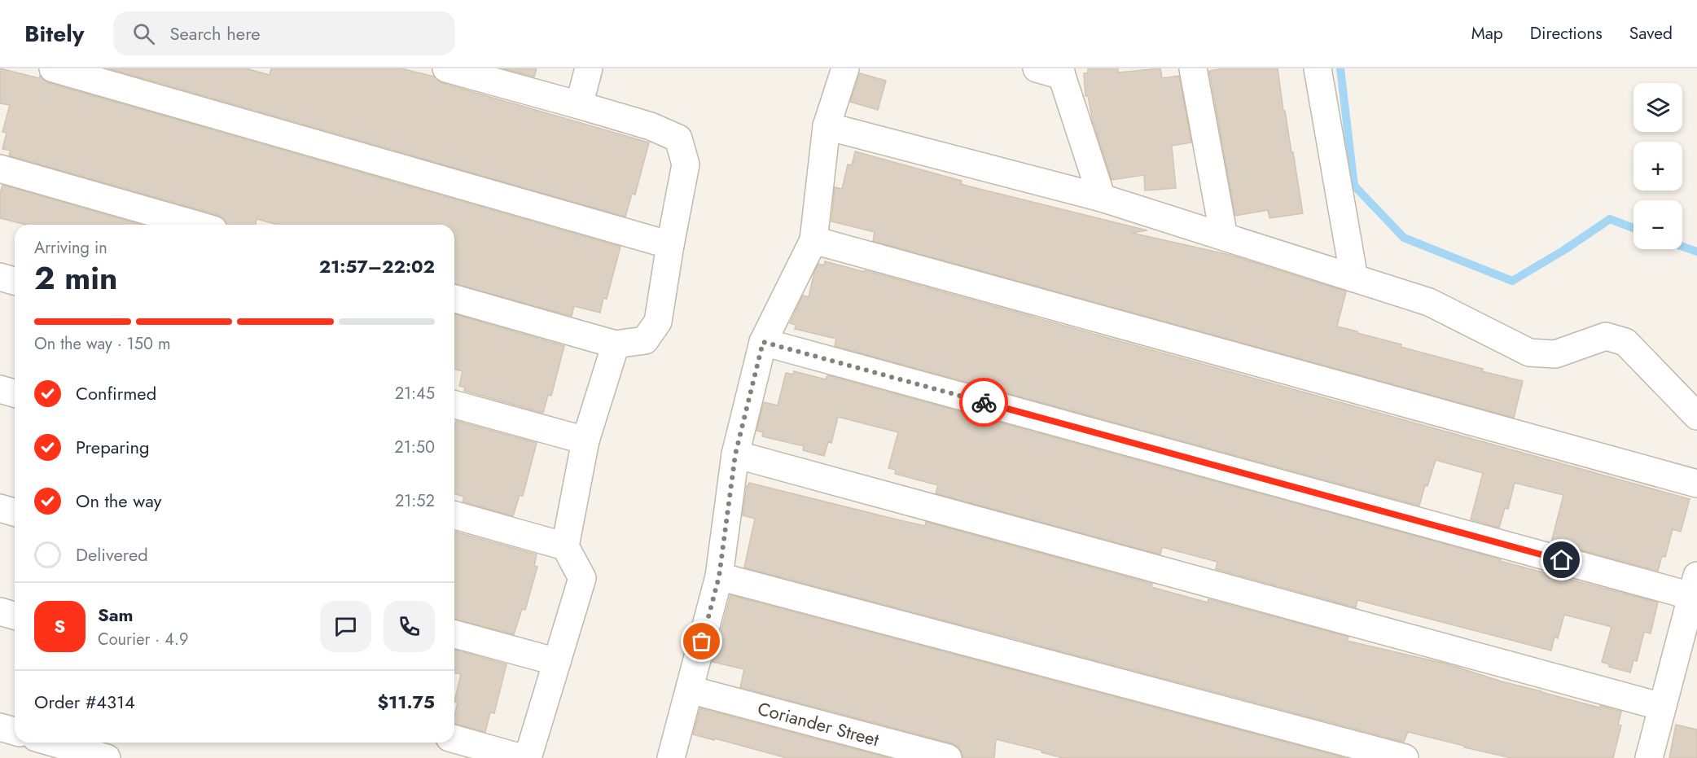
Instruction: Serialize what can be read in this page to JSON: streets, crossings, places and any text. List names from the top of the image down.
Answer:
{
  "streets": {
    "street": ["Coriander Street"]
  },
  "page": {
    "header": "Bitely",
    "search": "Search here",
    "nav": ["Map", "Directions", "Saved"],
    "map_buttons": ["+", "−"],
    "heading": ["2 min", "Arriving in", "21:57–22:02"],
    "panel": [
      "Sam",
      "Courier · 4.9",
      "Order #4314",
      "$11.75"
    ],
    "bar": "On the way · 150 m",
    "list": [
      ["Confirmed", "21:45"],
      ["Preparing", "21:50"],
      ["On the way", "21:52"],
      "Delivered"
    ],
    "round": "S"
  }
}
